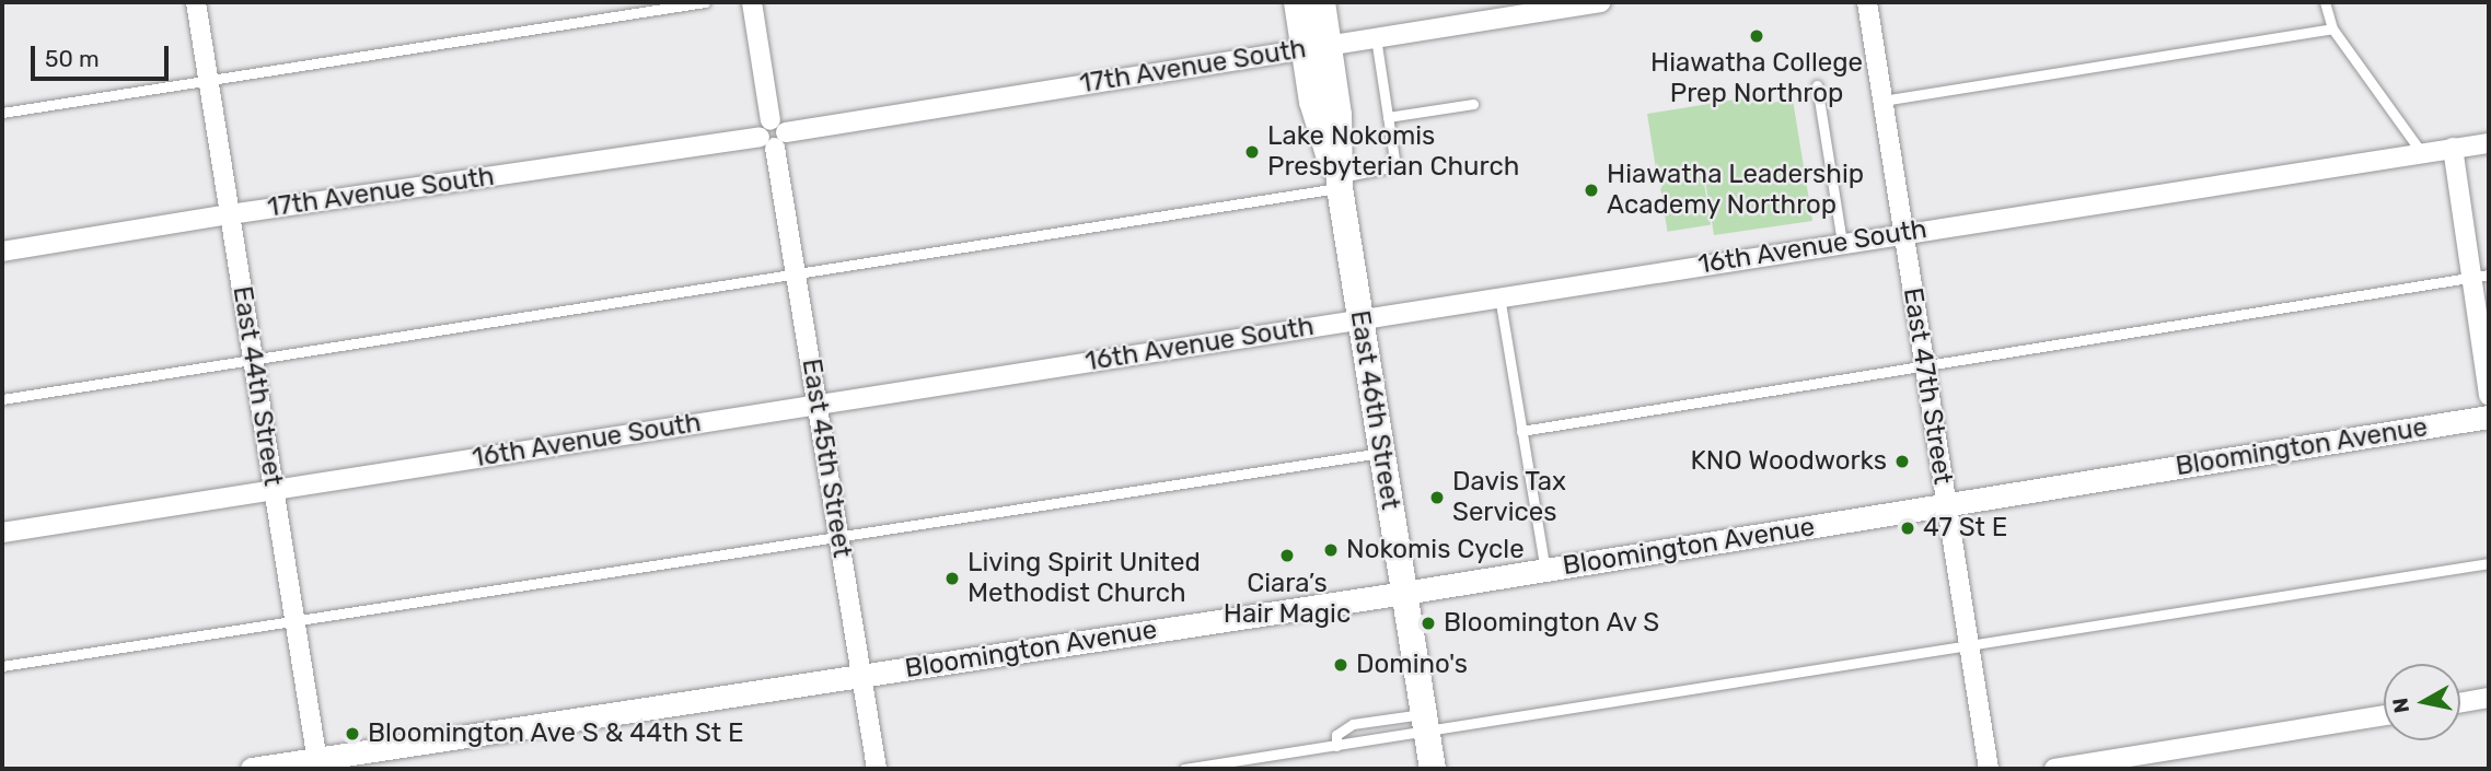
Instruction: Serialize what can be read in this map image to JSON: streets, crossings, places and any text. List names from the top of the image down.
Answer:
{
  "streets": {
    "main road": ["East 46th Street"],
    "street": [
      "17th Avenue South",
      "16th Avenue South",
      "East 44th Street",
      "East 47th Street",
      "Bloomington Avenue",
      "East 45th Street"
    ]
  },
  "crossings": [
    ["17th Avenue South", "East 44th Street"],
    ["17th Avenue South", "East 46th Street"],
    ["17th Avenue South", "East 45th Street"],
    ["16th Avenue South", "East 44th Street"],
    ["16th Avenue South", "East 47th Street"],
    ["16th Avenue South", "East 46th Street"],
    ["16th Avenue South", "East 45th Street"],
    ["East 44th Street", "Bloomington Avenue"],
    ["East 47th Street", "Bloomington Avenue"],
    ["East 46th Street", "Bloomington Avenue"],
    ["Bloomington Avenue", "East 45th Street"]
  ],
  "places": [
    "Hiawatha College Prep Northrop",
    "Lake Nokomis Presbyterian Church",
    "Hiawatha Leadership Academy Northrop",
    "KNO Woodworks",
    "Davis Tax Services",
    "47 St E",
    "Nokomis Cycle",
    "Ciara’s Hair Magic",
    "Living Spirit United Methodist Church",
    "Bloomington Av S",
    "Domino's",
    "Bloomington Ave S & 44th St E"
  ],
  "scale_bar": "50 m",
  "north": "left"
}
